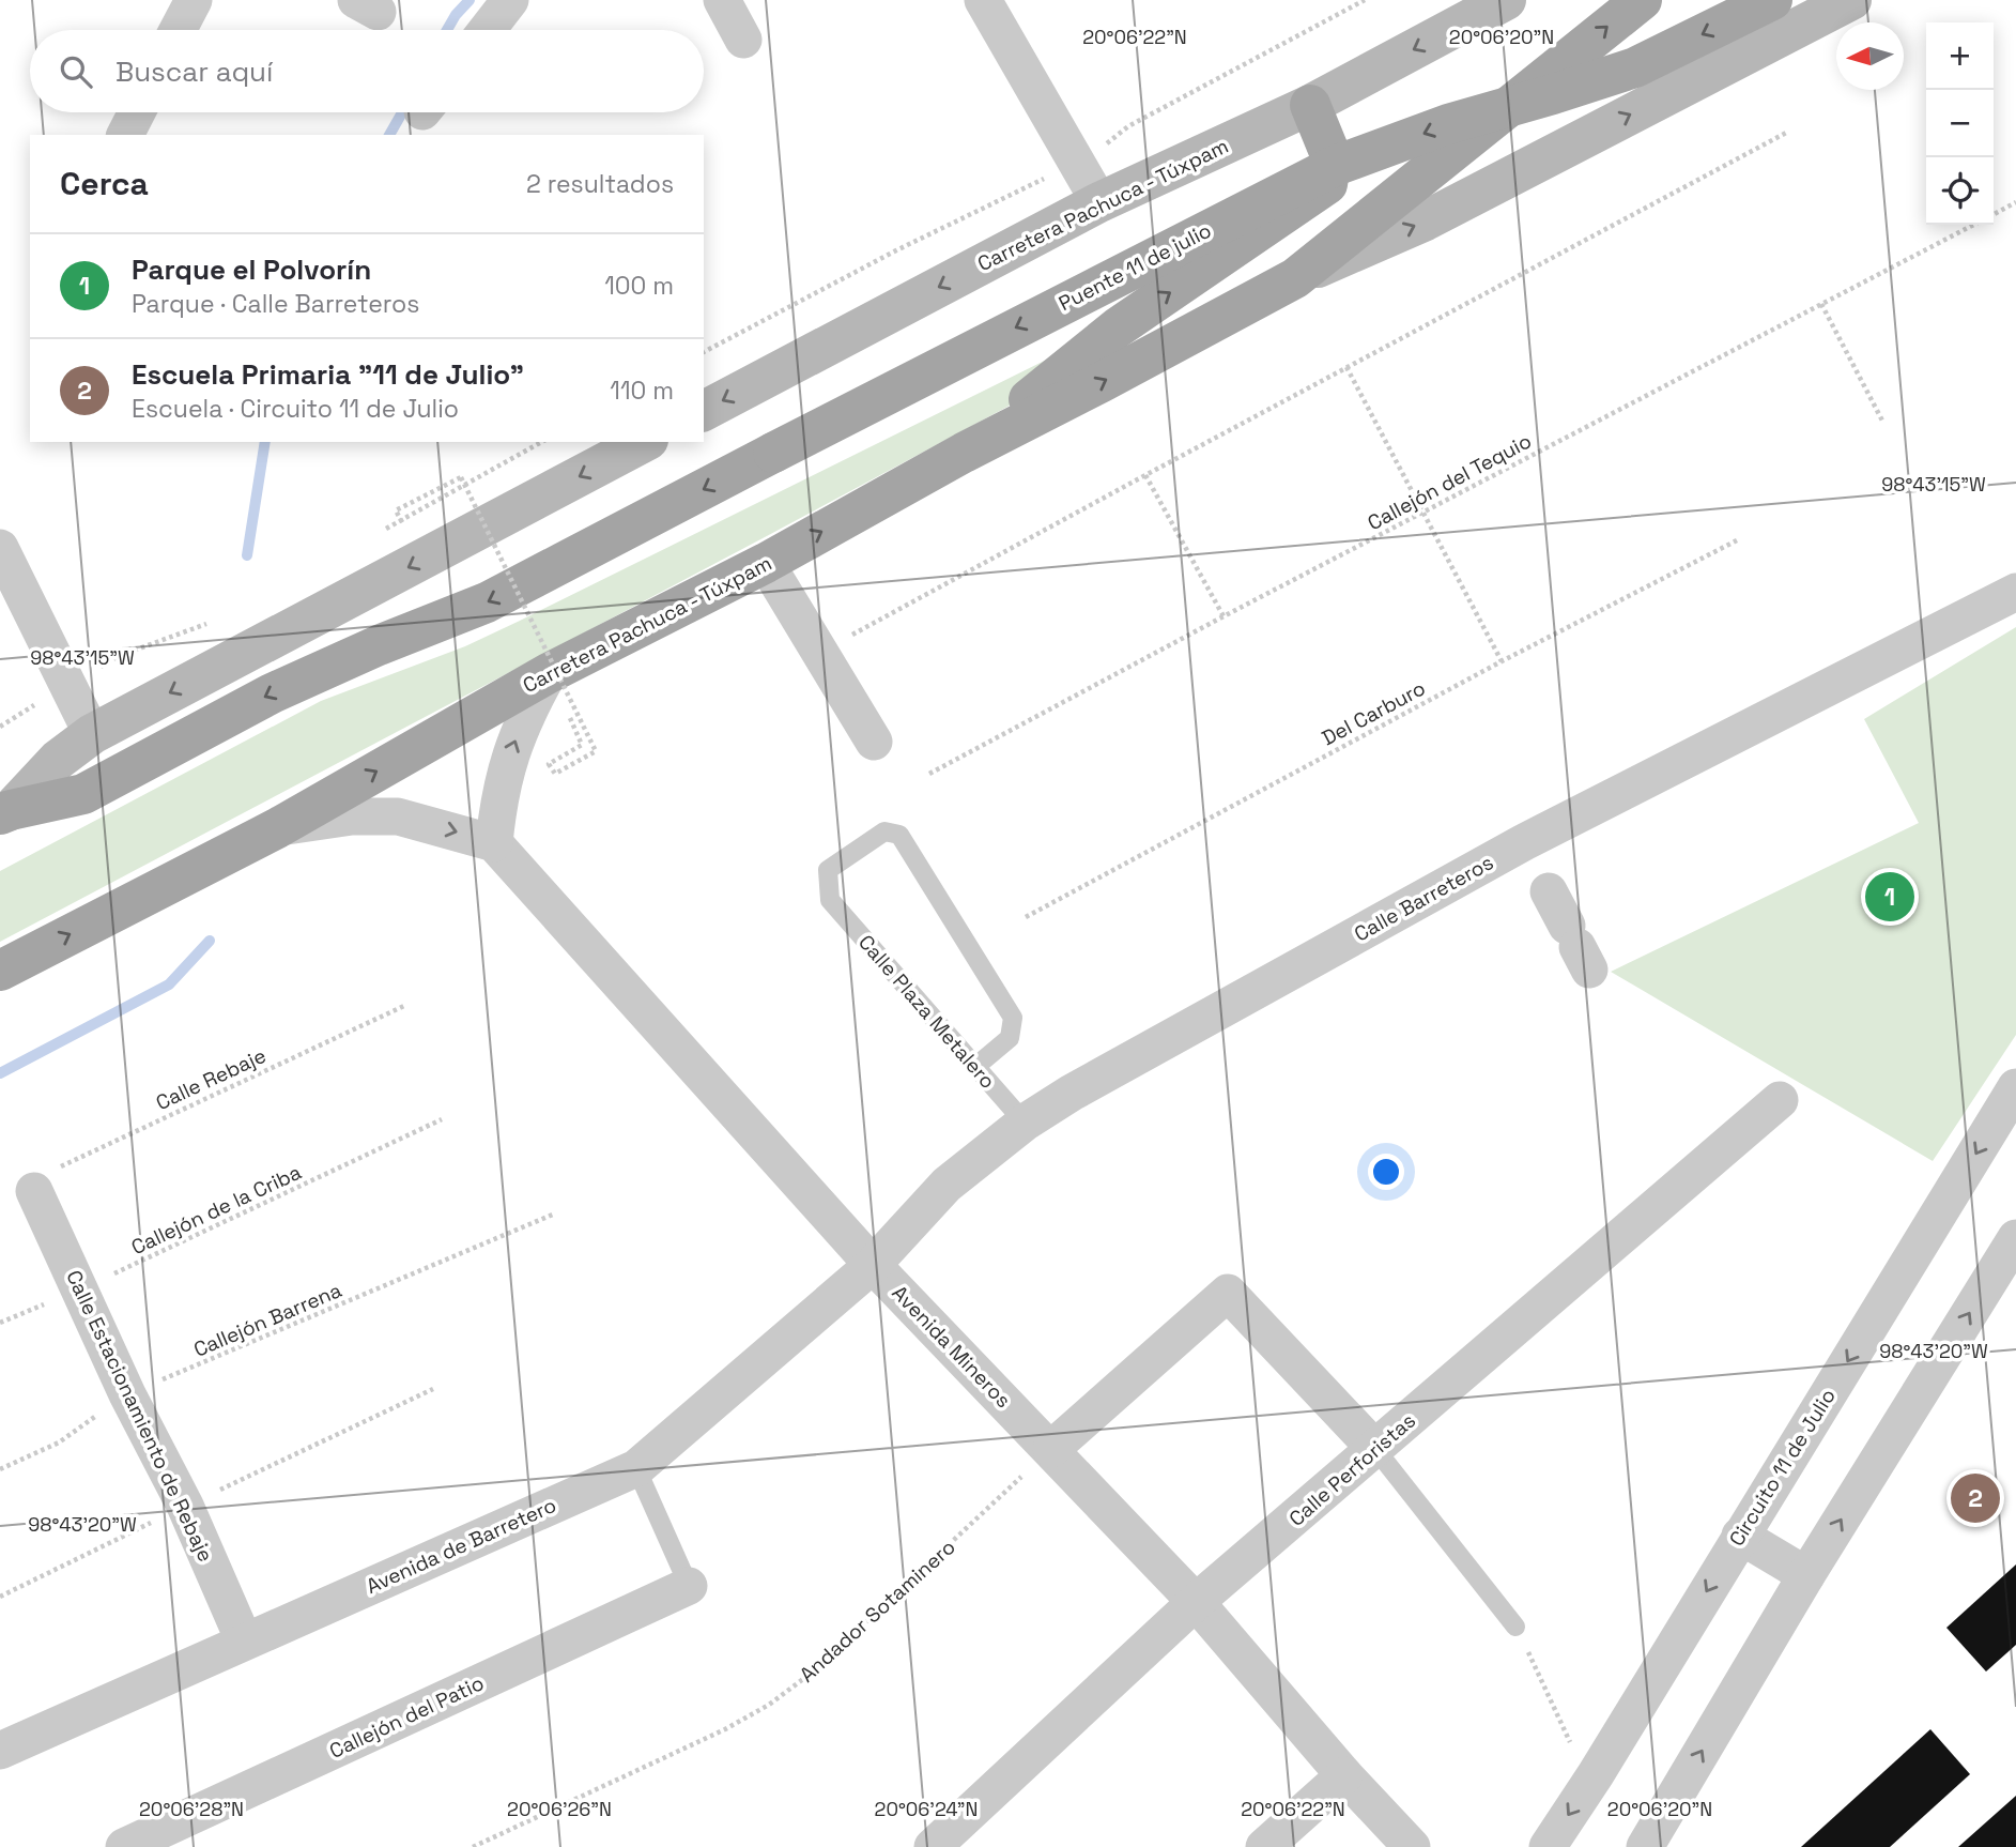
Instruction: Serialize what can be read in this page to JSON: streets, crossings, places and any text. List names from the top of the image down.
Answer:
{
  "streets": {
    "main road": ["Carretera Pachuca - Túxpam", "Puente 11 de julio"],
    "street": [
      "Calle Barreteros",
      "Avenida Mineros",
      "Calle Estacionamiento de Rebaje",
      "Circuito 11 de Julio",
      "Calle Perforistas",
      "Avenida de Barretero",
      "Callejón del Patio"
    ],
    "lane": ["Calle Plaza Metalero"],
    "path": [
      "Callejón del Tequio",
      "Del Carburo",
      "Calle Rebaje",
      "Callejón de la Criba",
      "Callejón Barrena",
      "Andador Sotaminero"
    ]
  },
  "crossings": [
    ["Calle Barreteros", "Calle Plaza Metalero"],
    ["Calle Barreteros", "Avenida Mineros"],
    ["Calle Barreteros", "Avenida de Barretero"],
    ["Calle Rebaje", "Calle Estacionamiento de Rebaje"],
    ["Callejón de la Criba", "Calle Estacionamiento de Rebaje"],
    ["Callejón Barrena", "Calle Estacionamiento de Rebaje"],
    ["Avenida Mineros", "Calle Perforistas"],
    ["Avenida Mineros", "Avenida de Barretero"],
    ["Avenida Mineros", "Andador Sotaminero"],
    ["Calle Estacionamiento de Rebaje", "Avenida de Barretero"]
  ],
  "one_way": ["Puente 11 de julio"],
  "north": "left",
  "page": {
    "map_buttons": ["+", "−"],
    "search": "Buscar aquí",
    "heading": ["Cerca", "2 resultados"],
    "list": [
      {
        "mark": "1",
        "name": "Parque el Polvorín",
        "note": "Parque · Calle Barreteros",
        "value": "100 m"
      },
      {
        "mark": "2",
        "name": "Escuela Primaria \"11 de Julio\"",
        "note": "Escuela · Circuito 11 de Julio",
        "value": "110 m"
      }
    ],
    "pins": ["1", "2"]
  },
  "coordinates": [
    "20°06'22\"N",
    "20°06'20\"N",
    "98°43'15\"W",
    "98°43'20\"W",
    "20°06'28\"N",
    "20°06'26\"N",
    "20°06'24\"N"
  ]
}
